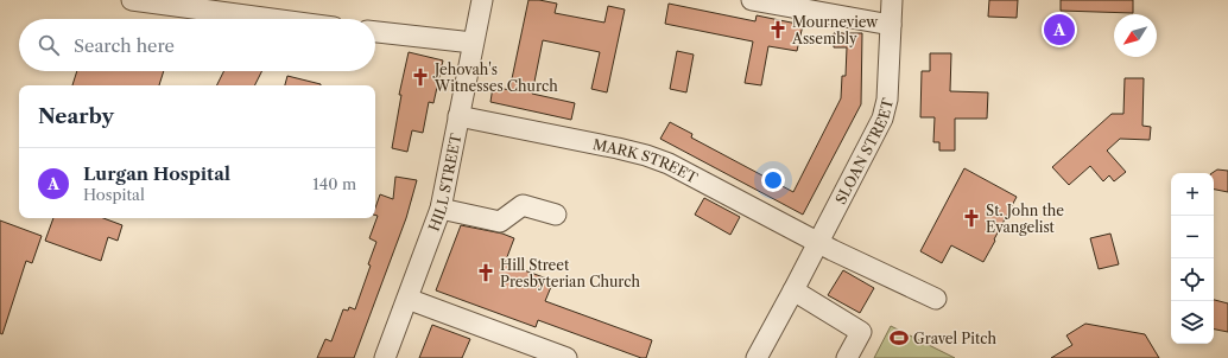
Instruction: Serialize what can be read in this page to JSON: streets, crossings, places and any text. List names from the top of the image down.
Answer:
{
  "streets": {
    "street": ["SLOAN STREET", "MARK STREET", "HILL STREET"]
  },
  "crossings": [
    ["SLOAN STREET", "MARK STREET"],
    ["MARK STREET", "HILL STREET"]
  ],
  "places": {
    "church": [
      "Mourneview Assembly",
      "Jehovah's Witnesses Church",
      "St. John the Evangelist",
      "Hill Street Presbyterian Church"
    ],
    "sports": ["Gravel Pitch"]
  },
  "north": "bottom left",
  "page": {
    "pins": "A",
    "search": "Search here",
    "heading": "Nearby",
    "list": [
      {
        "mark": "A",
        "name": "Lurgan Hospital",
        "note": "Hospital",
        "value": "140 m"
      }
    ],
    "map_buttons": ["+", "−"]
  }
}
